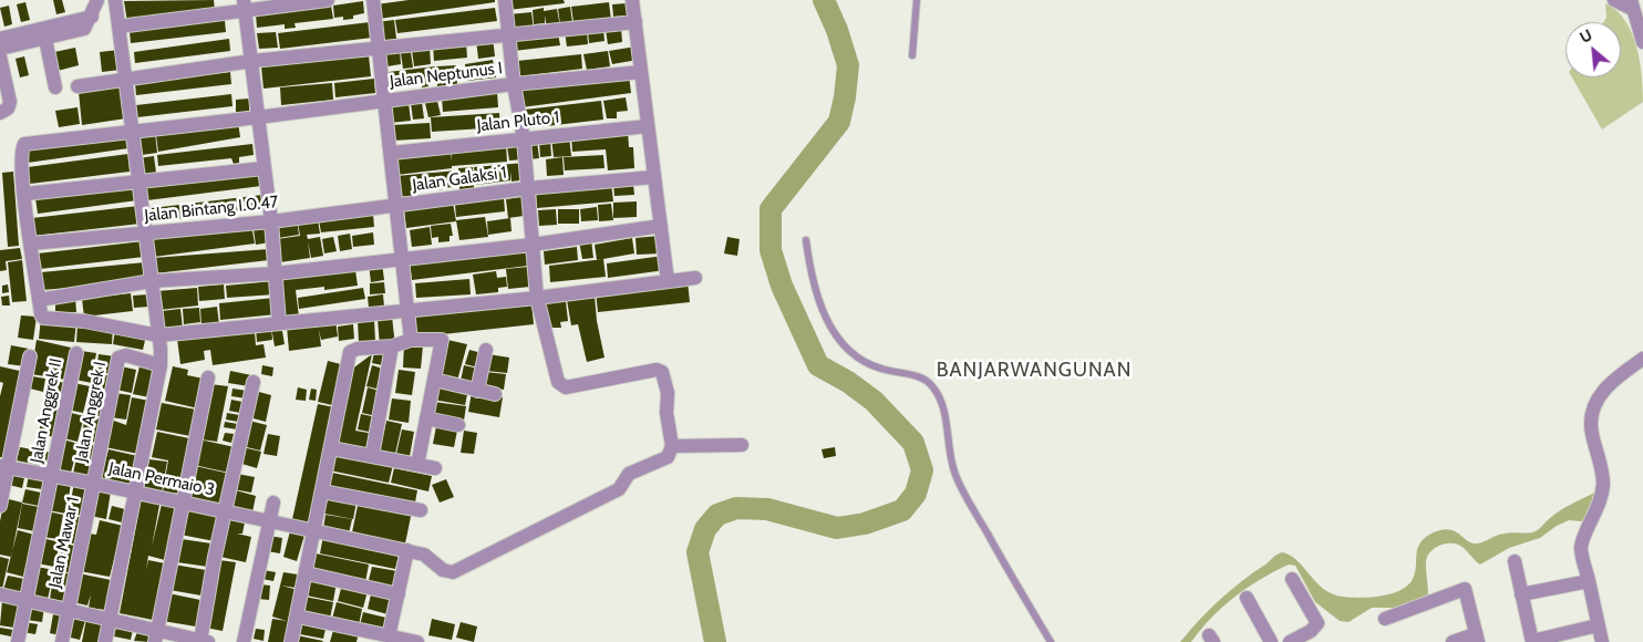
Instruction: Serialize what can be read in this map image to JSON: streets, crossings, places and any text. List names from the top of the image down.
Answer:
{
  "streets": {
    "street": [
      "Jalan Neptunus I",
      "Jalan Pluto 1",
      "Jalan Galaksi 1",
      "Jalan Bintang I.0.47",
      "Jalan Anggrek II",
      "Jalan Anggrek I",
      "Jalan Permaio 3",
      "Jalan Mawar 1"
    ]
  },
  "crossings": [
    ["Jalan Galaksi 1", "Jalan Bintang I.0.47"],
    ["Jalan Anggrek II", "Jalan Permaio 3"],
    ["Jalan Anggrek I", "Jalan Permaio 3"],
    ["Jalan Anggrek I", "Jalan Mawar 1"],
    ["Jalan Permaio 3", "Jalan Mawar 1"]
  ],
  "districts": ["BANJARWANGUNAN"],
  "north": "top left"
}
